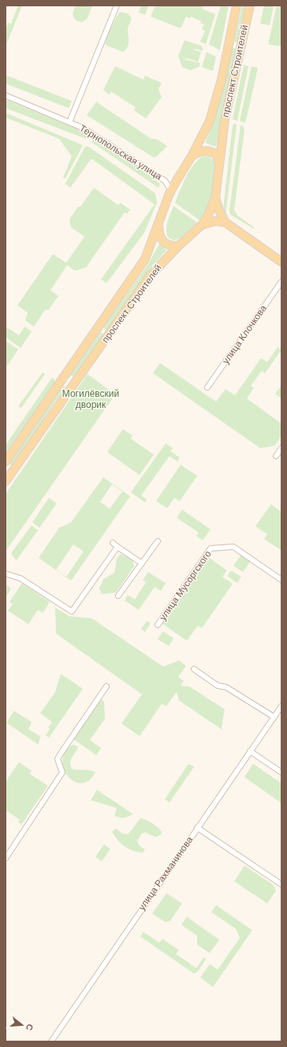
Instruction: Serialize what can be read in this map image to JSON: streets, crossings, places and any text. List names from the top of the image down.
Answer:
{
  "streets": {
    "main road": ["проспект Строителей"],
    "street": [
      "Тернопольская улица",
      "улица Клочкова",
      "улица Мусоргского",
      "улица Рахманинова"
    ]
  },
  "crossings": [
    ["проспект Строителей", "Тернопольская улица"]
  ],
  "parks": ["Могилёвский дворик"],
  "north": "right"
}
